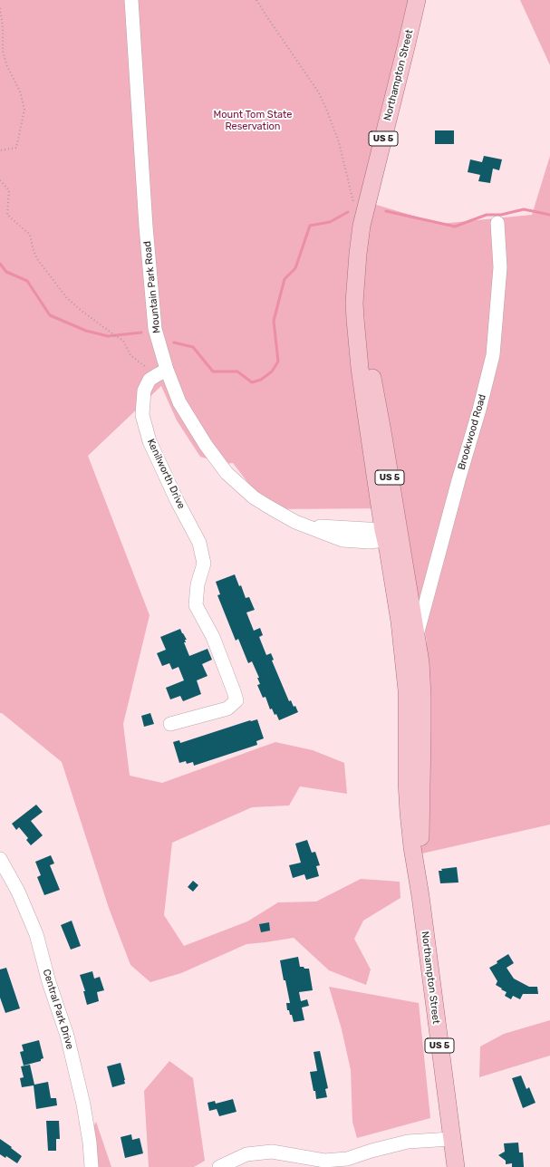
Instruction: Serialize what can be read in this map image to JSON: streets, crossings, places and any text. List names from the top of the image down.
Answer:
{
  "streets": {
    "main road": ["Northampton Street", "US 5"],
    "street": [
      "Mountain Park Road",
      "Brookwood Road",
      "Kenilworth Drive",
      "Central Park Drive"
    ]
  },
  "crossings": [
    ["Northampton Street", "US 5"],
    ["Northampton Street", "Mountain Park Road"],
    ["US 5", "Mountain Park Road"],
    ["US 5", "Brookwood Road"],
    ["Mountain Park Road", "Kenilworth Drive"]
  ],
  "parks": ["Mount Tom State Reservation"]
}
